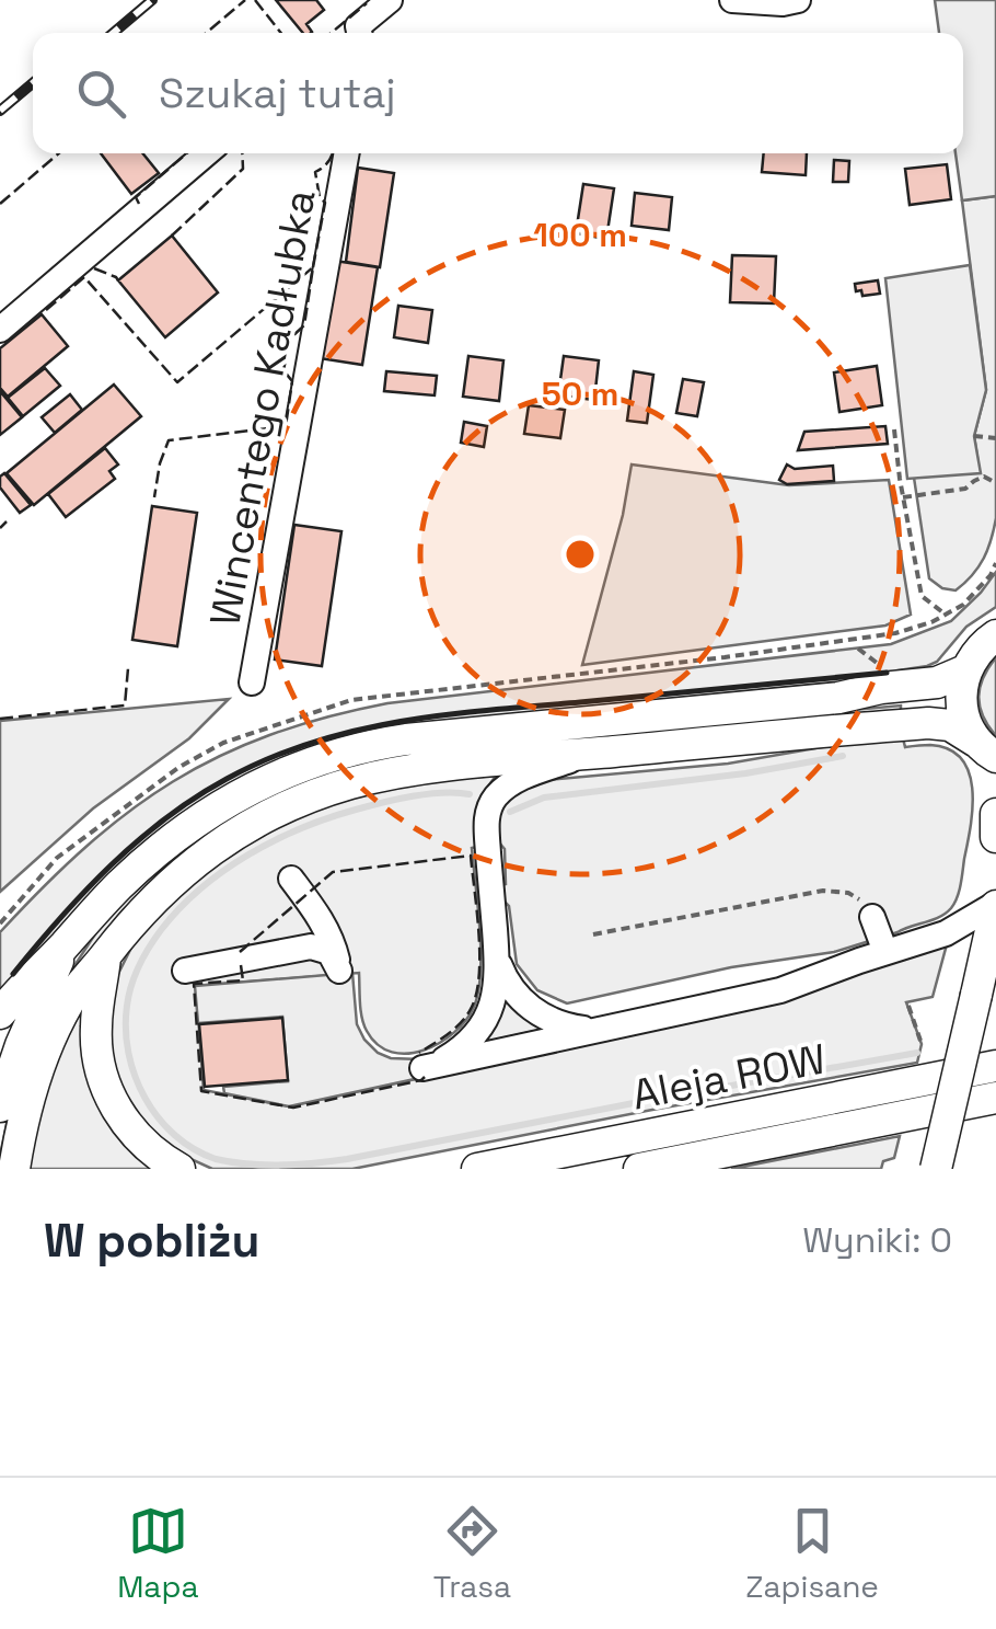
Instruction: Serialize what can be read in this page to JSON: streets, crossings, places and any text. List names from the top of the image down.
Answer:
{
  "streets": {
    "main road": ["Aleja ROW"],
    "street": ["Wincentego Kadłubka"]
  },
  "page": {
    "search": "Szukaj tutaj",
    "heading": ["W pobliżu", "Wyniki: 0"],
    "nav": ["Mapa", "Trasa", "Zapisane"]
  },
  "rings": ["100 m", "50 m"]
}
